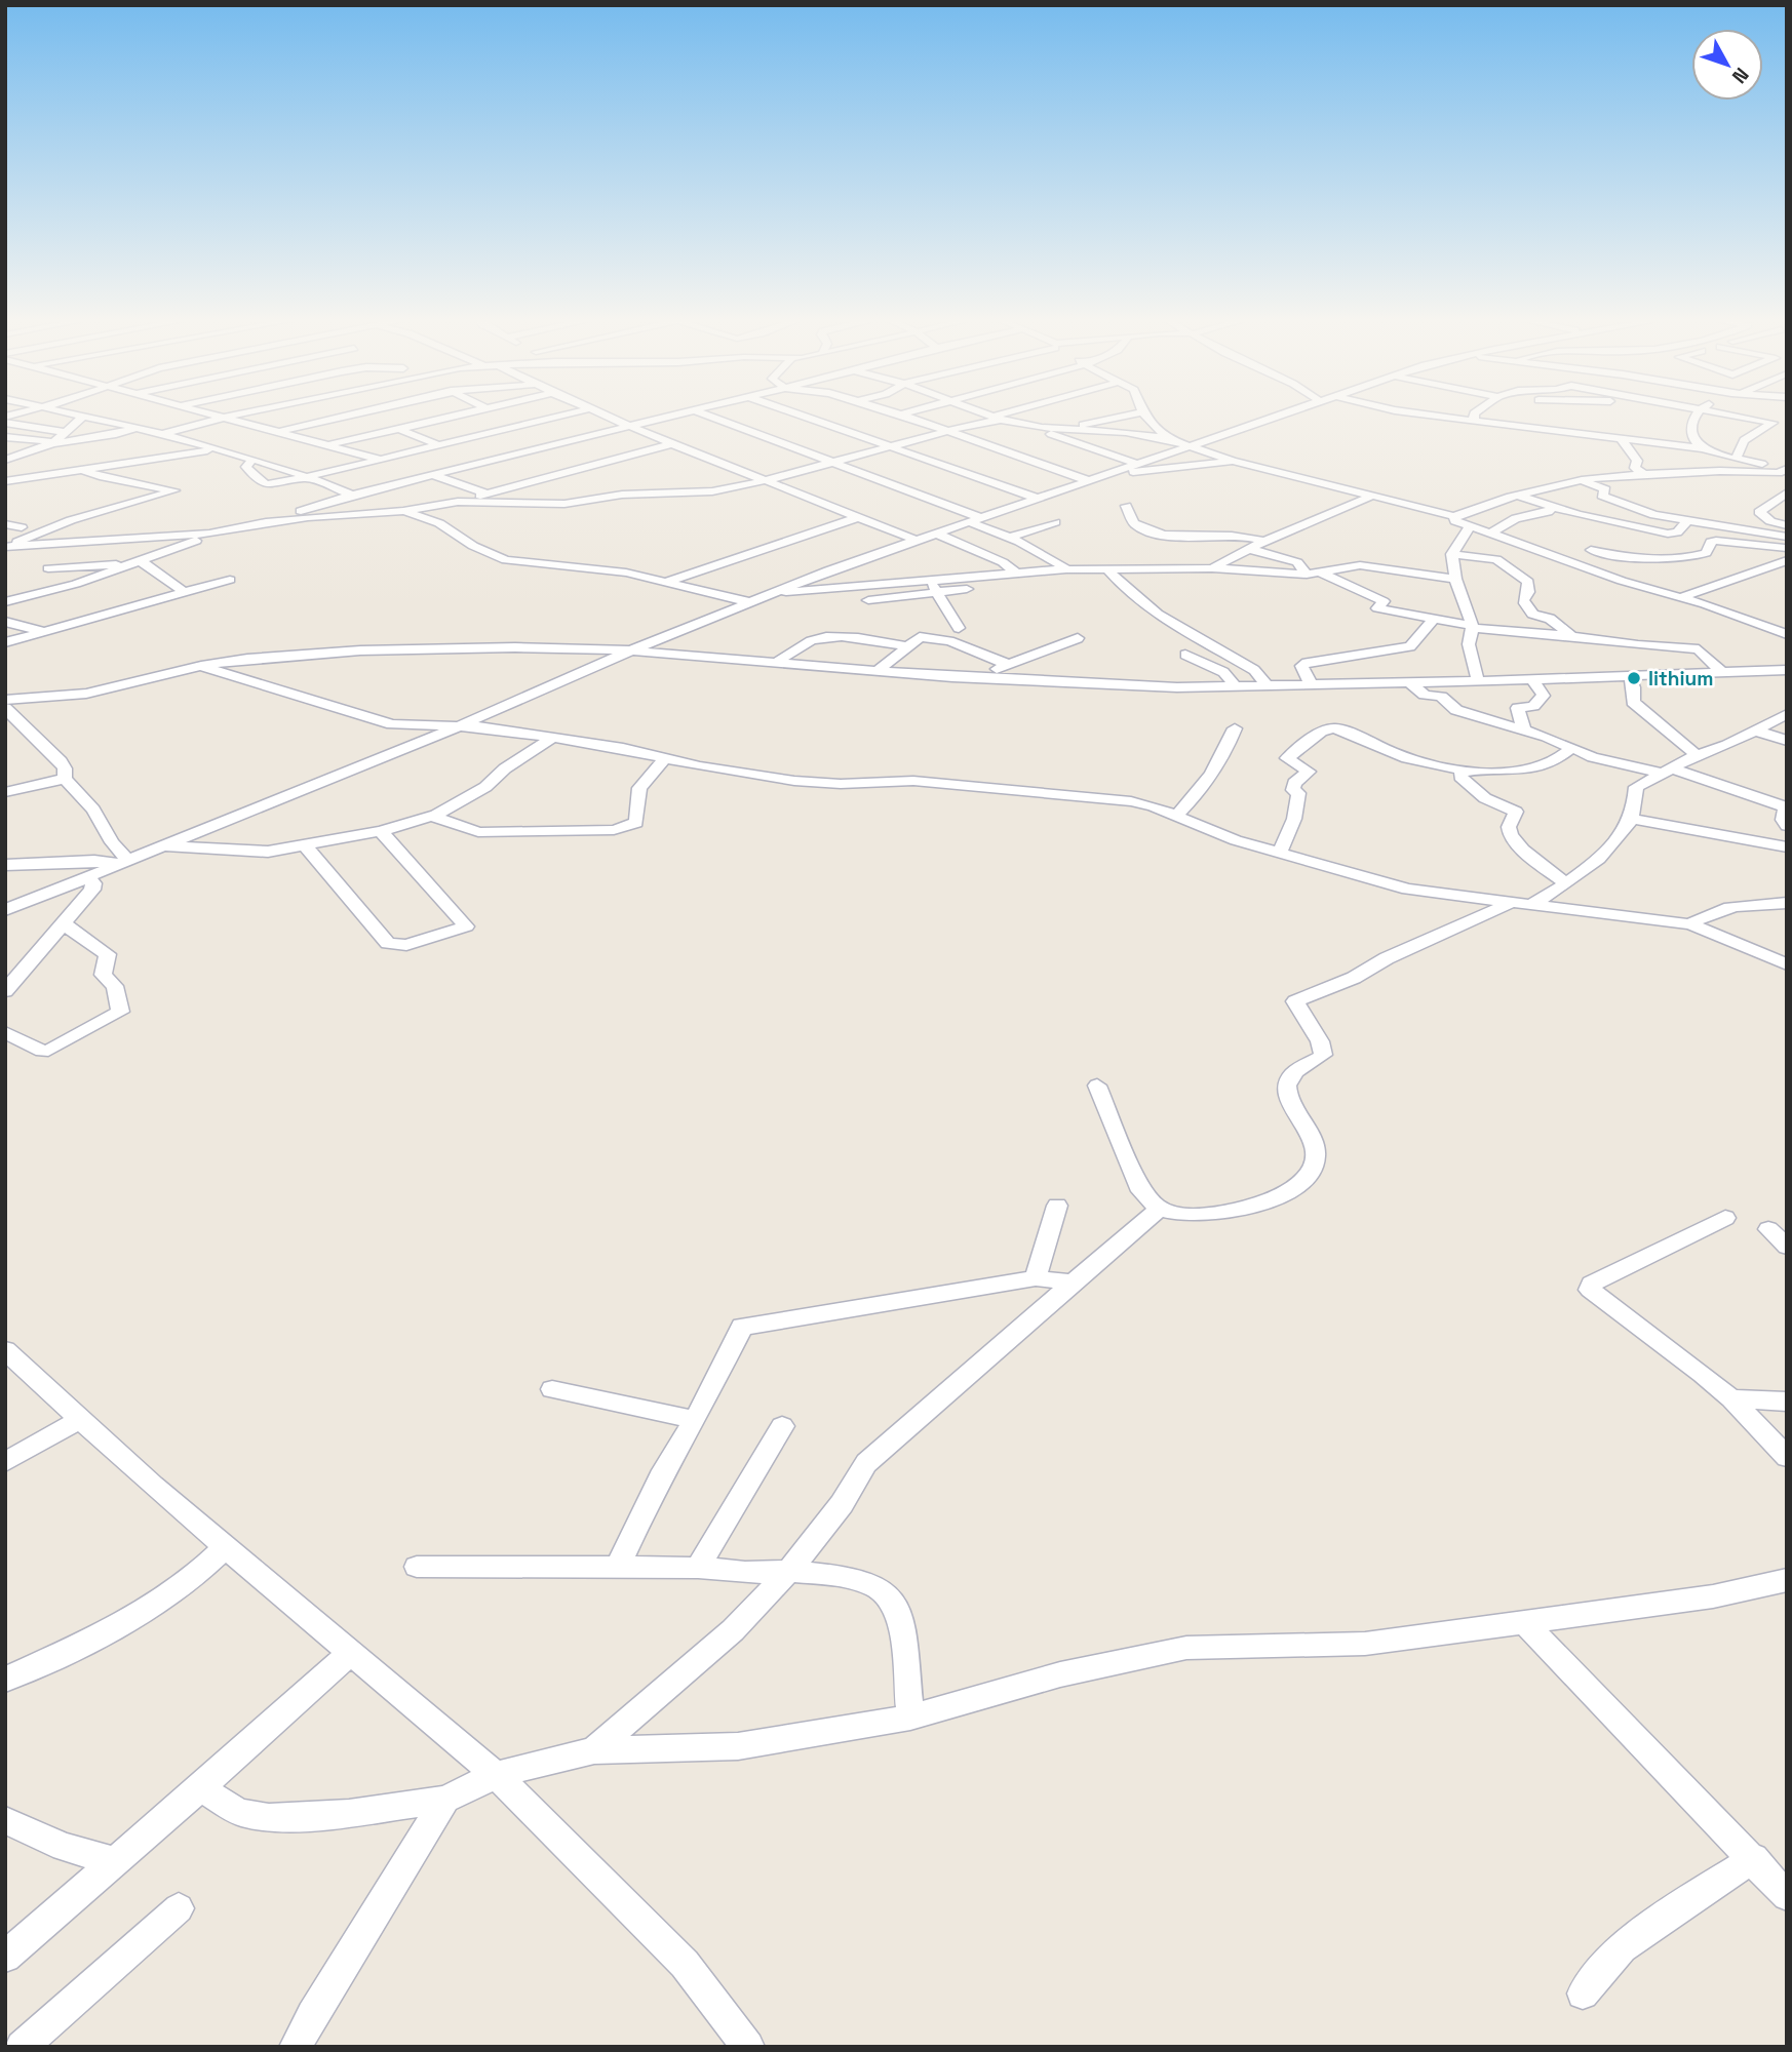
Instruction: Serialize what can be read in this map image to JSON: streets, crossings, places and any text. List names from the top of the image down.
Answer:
{
  "places": ["lithium"],
  "north": "bottom right"
}
